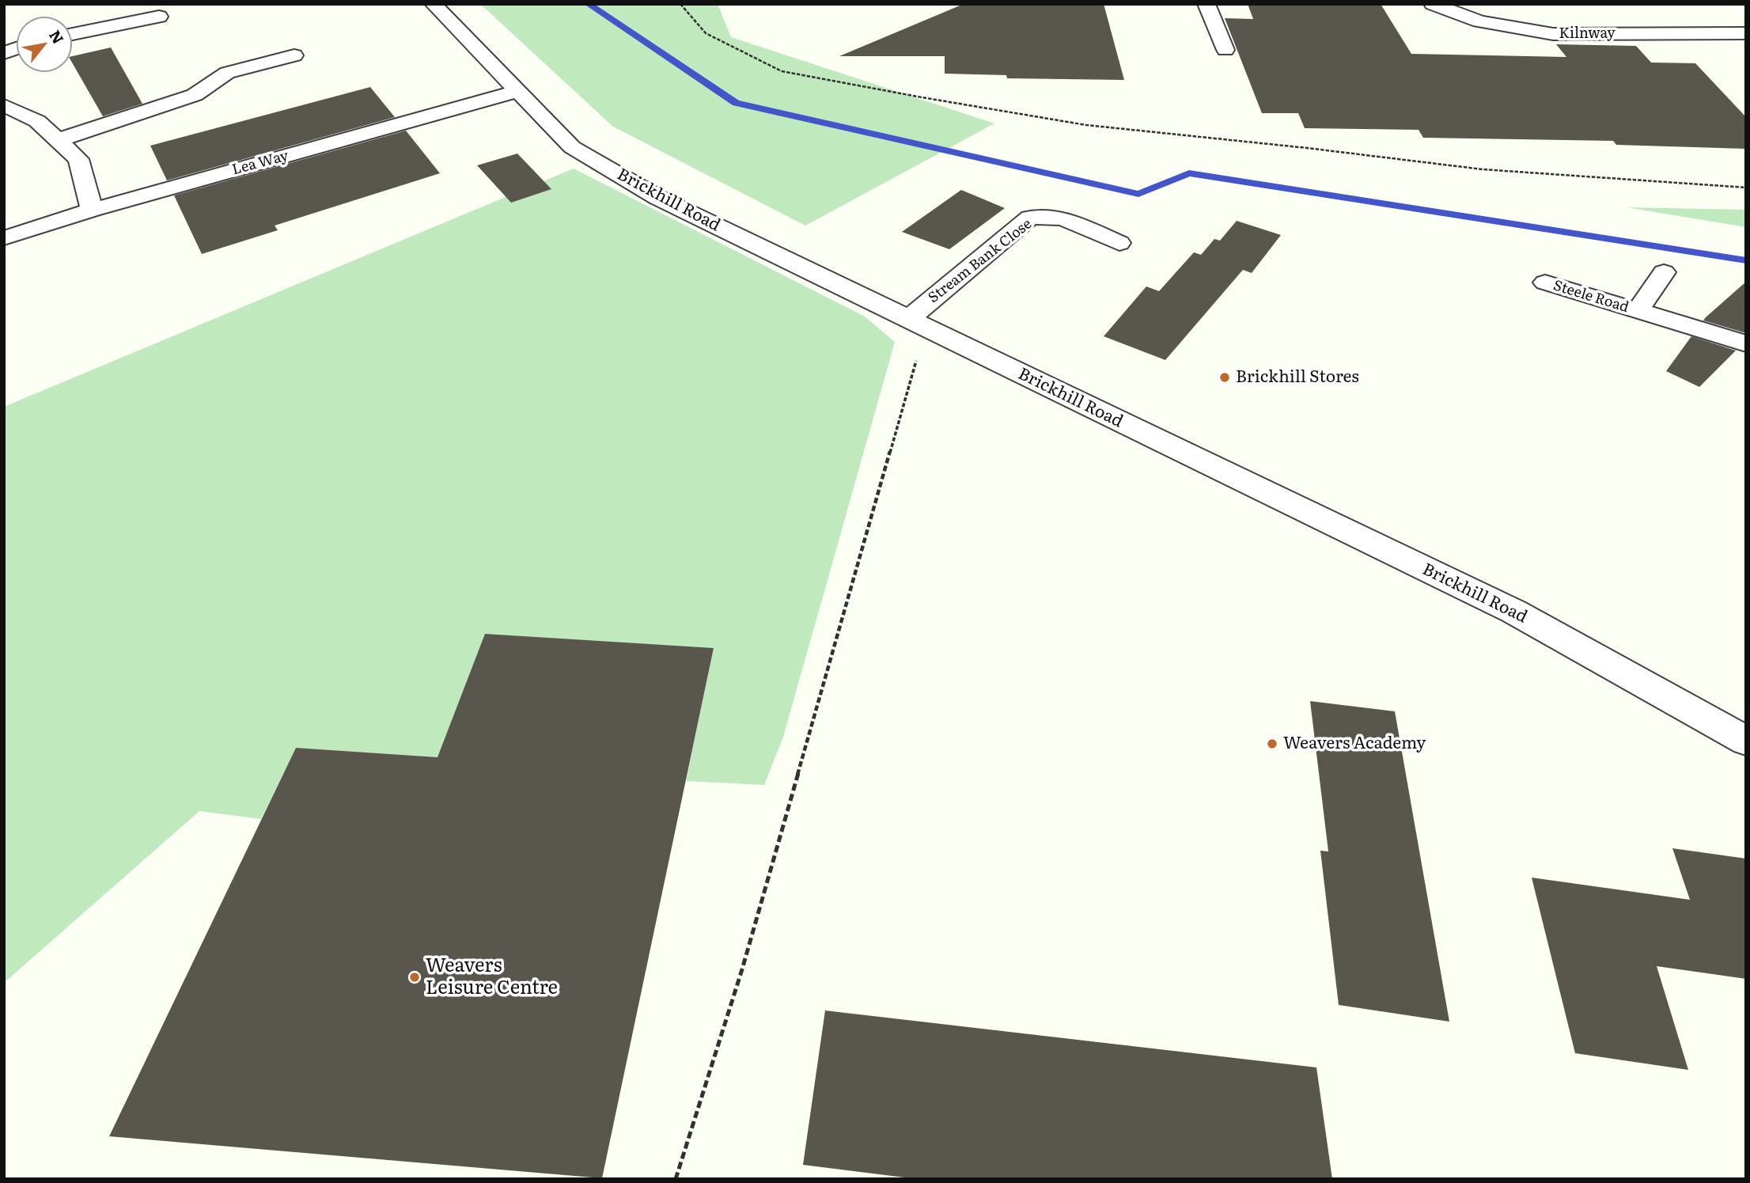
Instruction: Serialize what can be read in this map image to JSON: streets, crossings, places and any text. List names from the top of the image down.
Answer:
{
  "streets": {
    "street": [
      "Kilnway",
      "Lea Way",
      "Brickhill Road",
      "Stream Bank Close",
      "Steele Road"
    ]
  },
  "crossings": [
    ["Lea Way", "Brickhill Road"],
    ["Brickhill Road", "Stream Bank Close"]
  ],
  "places": ["Brickhill Stores", "Weavers Academy", "Weavers Leisure Centre"],
  "north": "top right"
}
